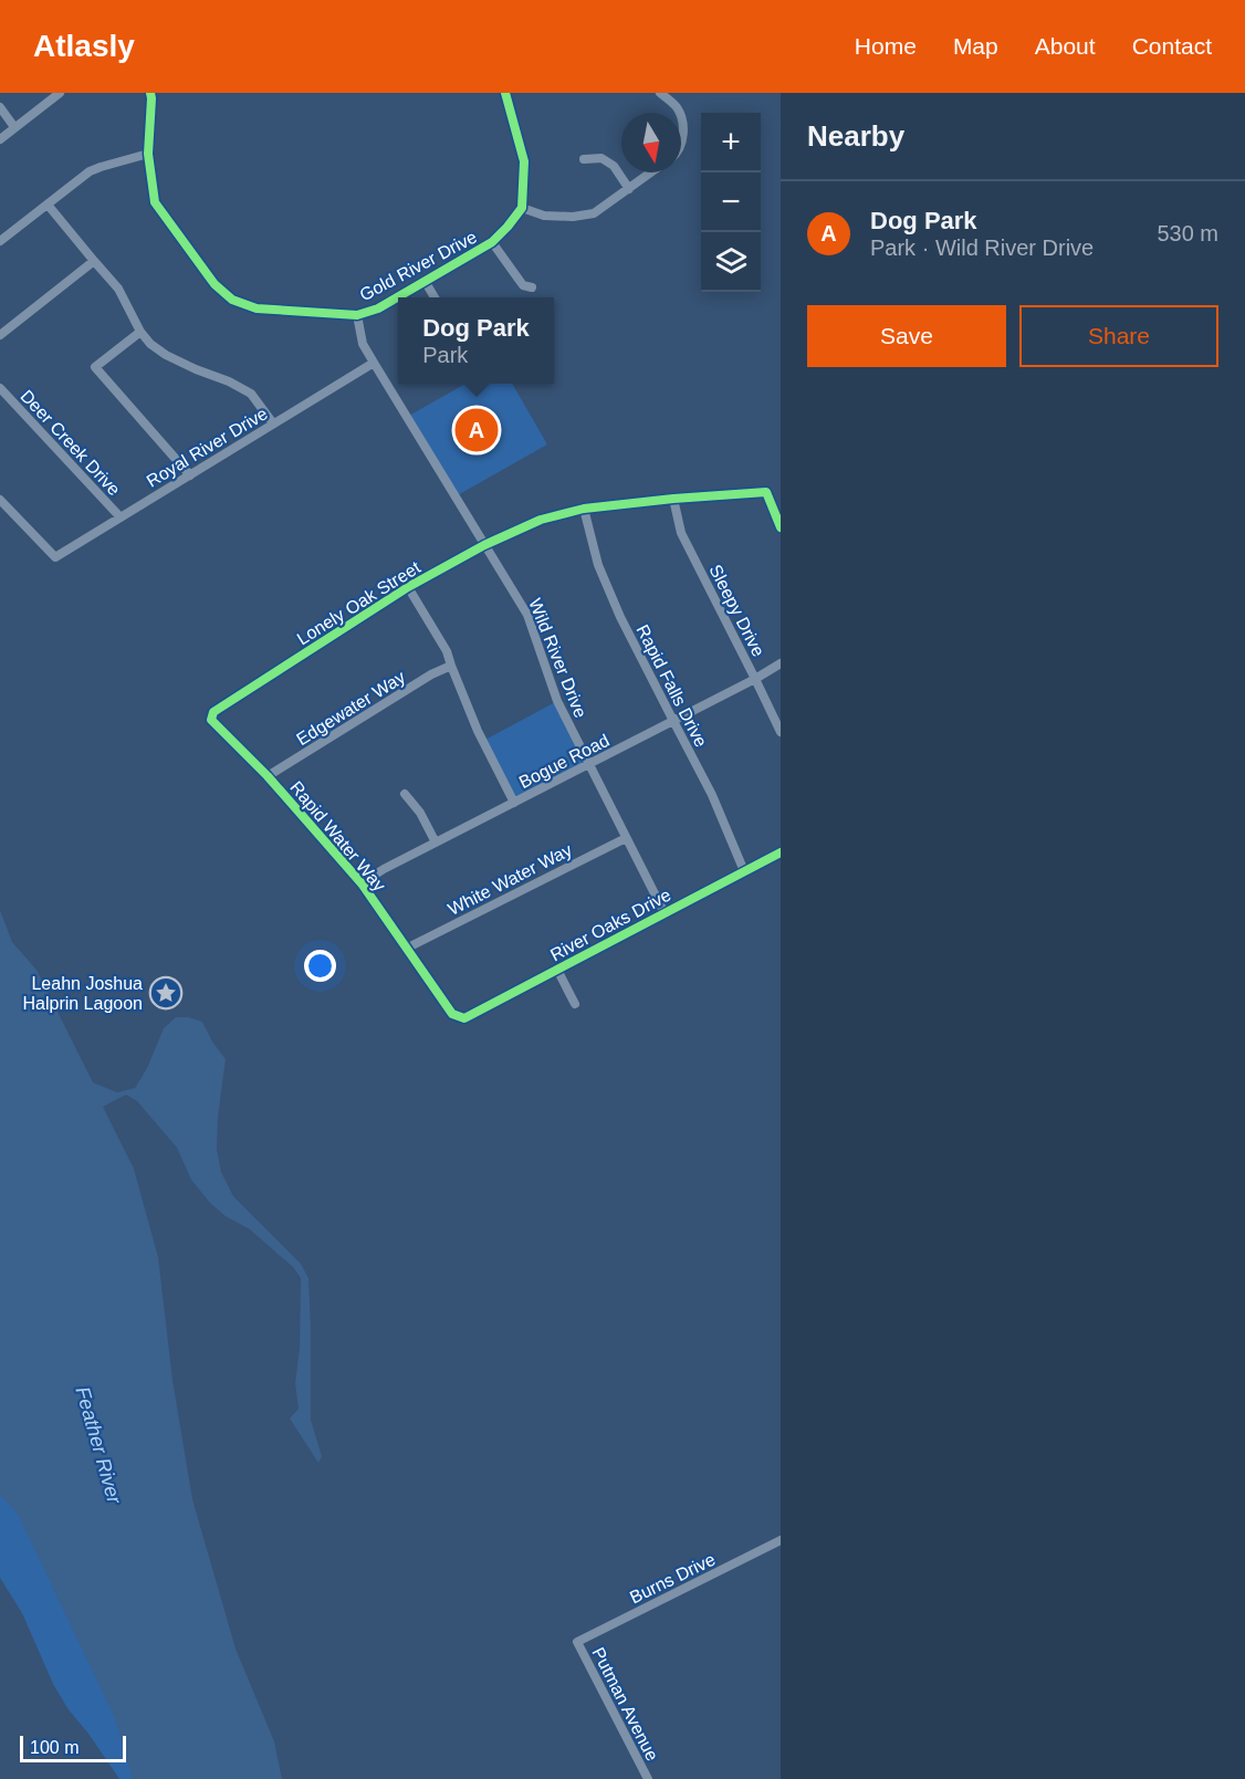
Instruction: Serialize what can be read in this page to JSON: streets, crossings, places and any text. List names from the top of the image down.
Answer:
{
  "streets": {
    "street": [
      "Gold River Drive",
      "Deer Creek Drive",
      "Royal River Drive",
      "Lonely Oak Street",
      "Sleepy Drive",
      "Wild River Drive",
      "Rapid Falls Drive",
      "Edgewater Way",
      "Bogue Road",
      "Rapid Water Way",
      "White Water Way",
      "River Oaks Drive",
      "Burns Drive",
      "Putman Avenue"
    ]
  },
  "crossings": [
    ["Gold River Drive", "Wild River Drive"],
    ["Deer Creek Drive", "Royal River Drive"],
    ["Royal River Drive", "Wild River Drive"],
    ["Lonely Oak Street", "Sleepy Drive"],
    ["Lonely Oak Street", "Wild River Drive"],
    ["Lonely Oak Street", "Rapid Falls Drive"],
    ["Lonely Oak Street", "Rapid Water Way"],
    ["Sleepy Drive", "Bogue Road"],
    ["Wild River Drive", "Bogue Road"],
    ["Wild River Drive", "White Water Way"],
    ["Wild River Drive", "River Oaks Drive"],
    ["Rapid Falls Drive", "Bogue Road"],
    ["Rapid Falls Drive", "River Oaks Drive"],
    ["Edgewater Way", "Rapid Water Way"],
    ["Bogue Road", "Rapid Water Way"],
    ["Rapid Water Way", "White Water Way"],
    ["Rapid Water Way", "River Oaks Drive"],
    ["Burns Drive", "Putman Avenue"]
  ],
  "water": ["Feather River"],
  "places": {
    "place": ["Leahn Joshua Halprin Lagoon"]
  },
  "scale_bar": "100 m",
  "north": "bottom",
  "page": {
    "header": "Atlasly",
    "nav": [
      "Home",
      "Map",
      "About",
      "Contact"
    ],
    "heading": "Nearby",
    "map_buttons": ["+", "−"],
    "list": [
      {
        "mark": "A",
        "name": "Dog Park",
        "note": "Park · Wild River Drive",
        "value": "530 m"
      }
    ],
    "buttons": ["Save", "Share"],
    "popup": ["Dog Park", "Park"],
    "pins": "A",
    "scale": "100 m"
  }
}
